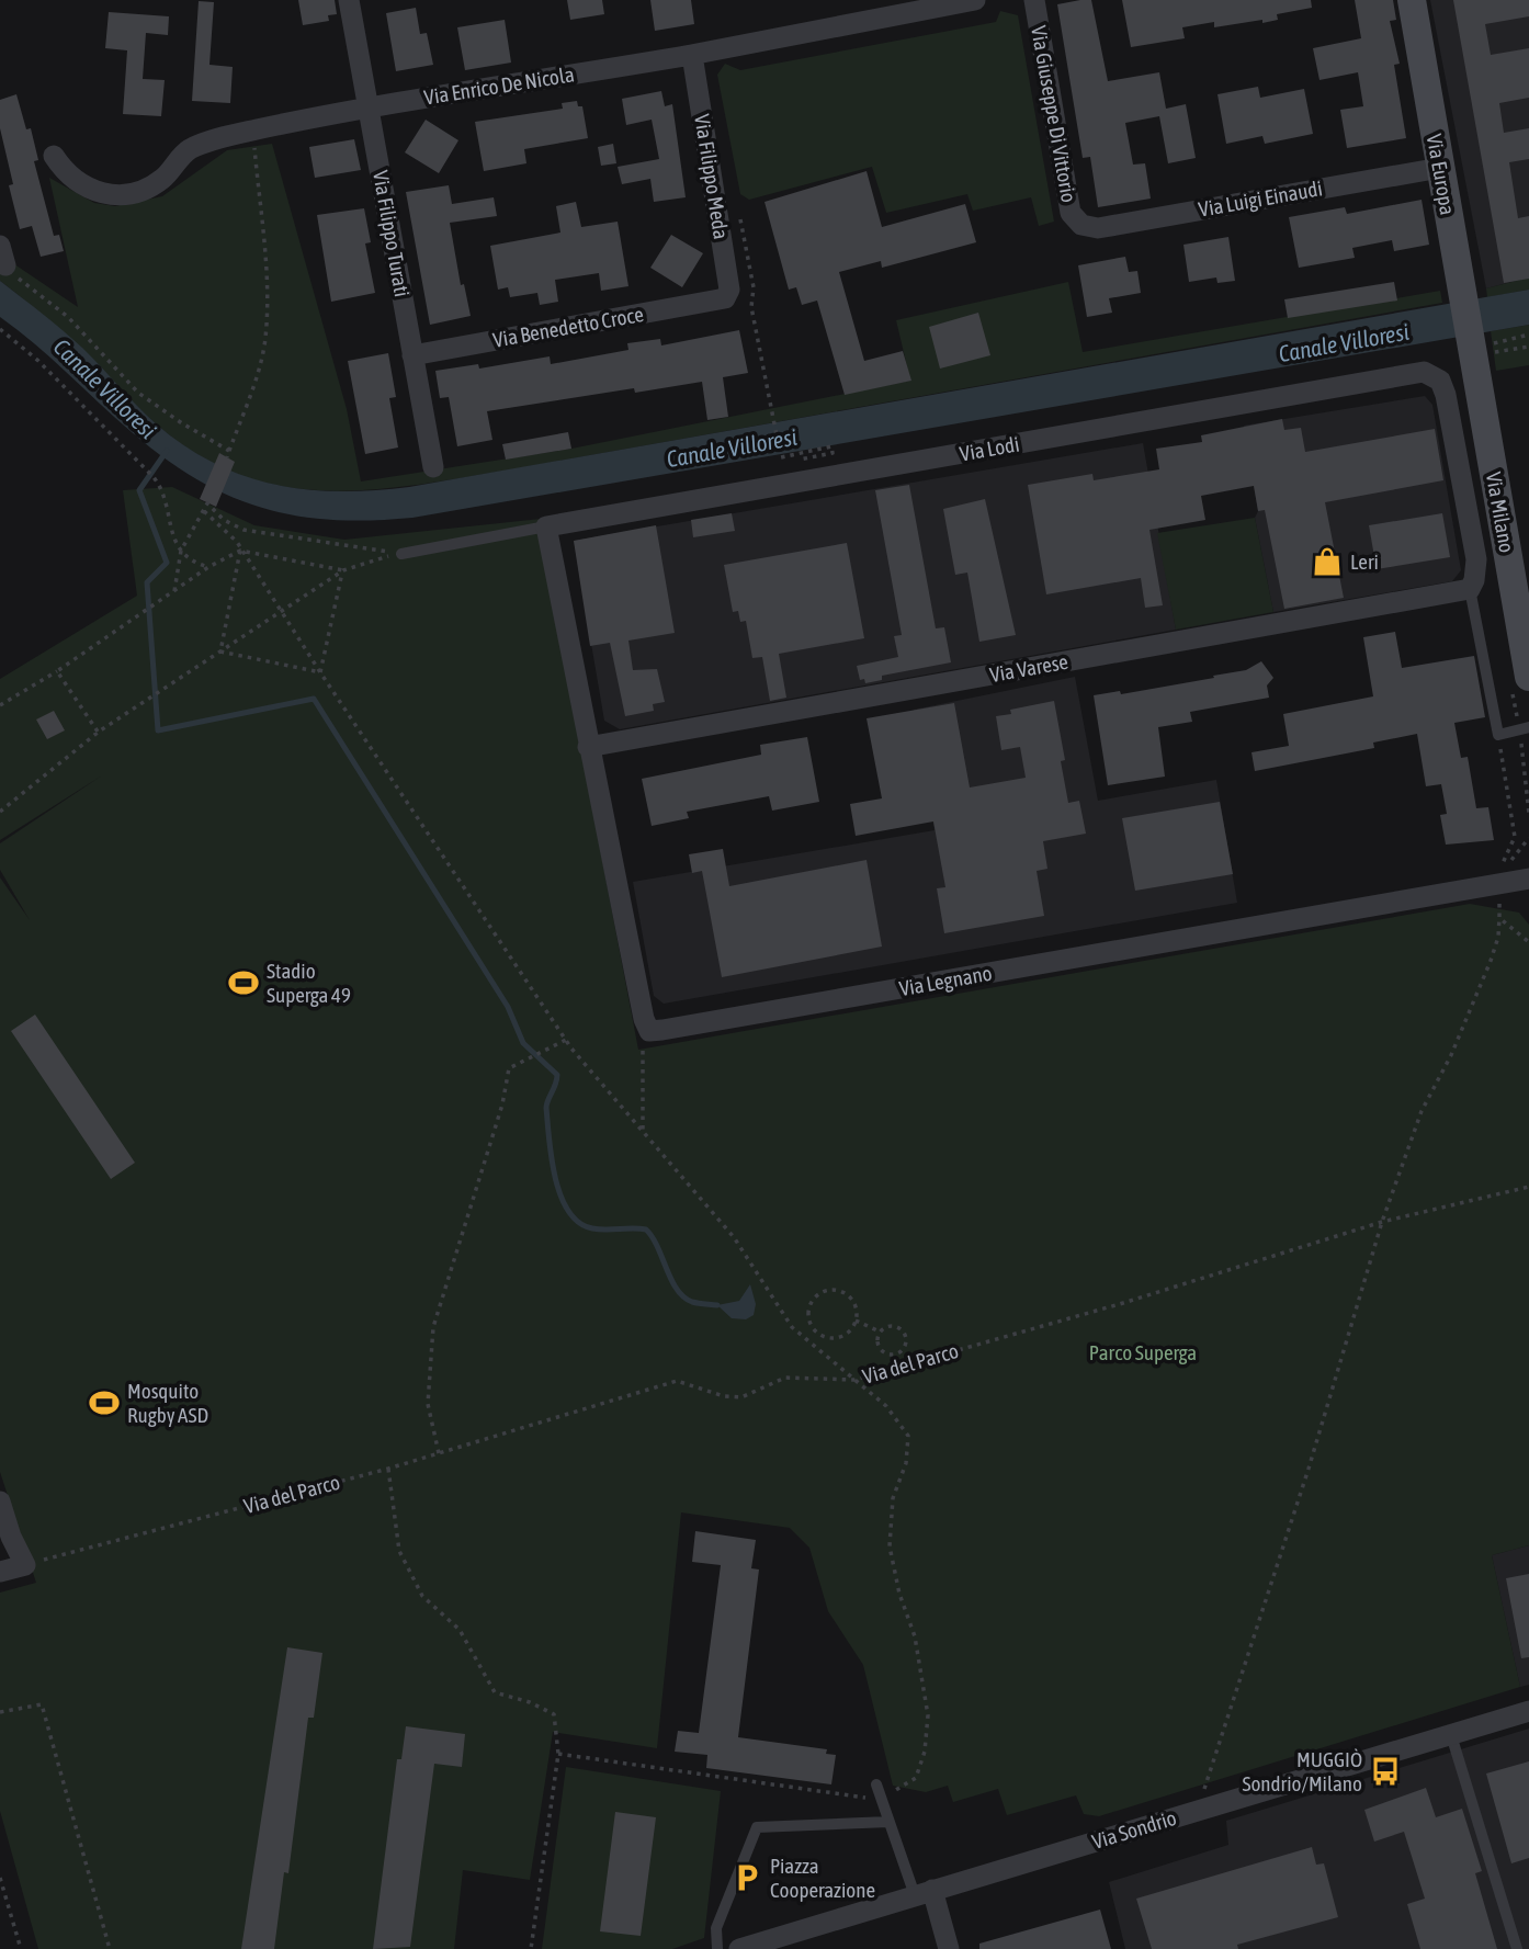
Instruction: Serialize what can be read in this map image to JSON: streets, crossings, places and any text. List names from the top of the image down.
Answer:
{
  "streets": {
    "street": [
      "Via Enrico De Nicola",
      "Via Giuseppe Di Vittorio",
      "Via Europa",
      "Via Filippo Meda",
      "Via Luigi Einaudi",
      "Via Filippo Turati",
      "Via Benedetto Croce",
      "Via Lodi",
      "Via Milano",
      "Via Varese",
      "Via Legnano",
      "Via Sondrio"
    ],
    "path": ["Via del Parco"]
  },
  "crossings": [
    ["Via Enrico De Nicola", "Via Filippo Meda"],
    ["Via Enrico De Nicola", "Via Filippo Turati"],
    ["Via Giuseppe Di Vittorio", "Via Luigi Einaudi"],
    ["Via Europa", "Via Luigi Einaudi"],
    ["Via Europa", "Via Milano"],
    ["Via Filippo Meda", "Via Benedetto Croce"],
    ["Via Filippo Turati", "Via Benedetto Croce"],
    ["Via Lodi", "Via Varese"]
  ],
  "water": ["Canale Villoresi"],
  "parks": ["Parco Superga"],
  "places": {
    "shop": ["Leri"],
    "sports": ["Stadio Superga 49", "Mosquito Rugby ASD"],
    "bus stop": ["MUGGIÒ Sondrio/Milano"],
    "parking": ["Piazza Cooperazione"]
  }
}
